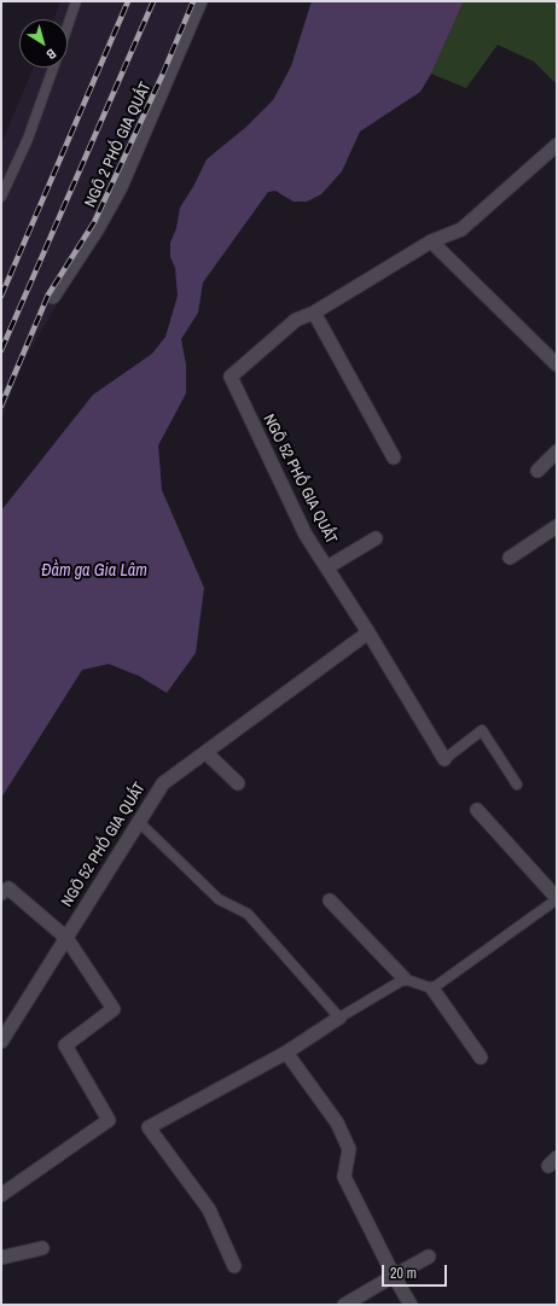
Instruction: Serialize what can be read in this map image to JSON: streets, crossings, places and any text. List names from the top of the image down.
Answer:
{
  "streets": {
    "street": ["NGÕ 2 PHỐ GIA QUẤT", "NGÕ 52 PHỐ GIA QUẤT"]
  },
  "water": ["Đầm ga Gia Lâm"],
  "scale_bar": "20 m",
  "north": "bottom right"
}
